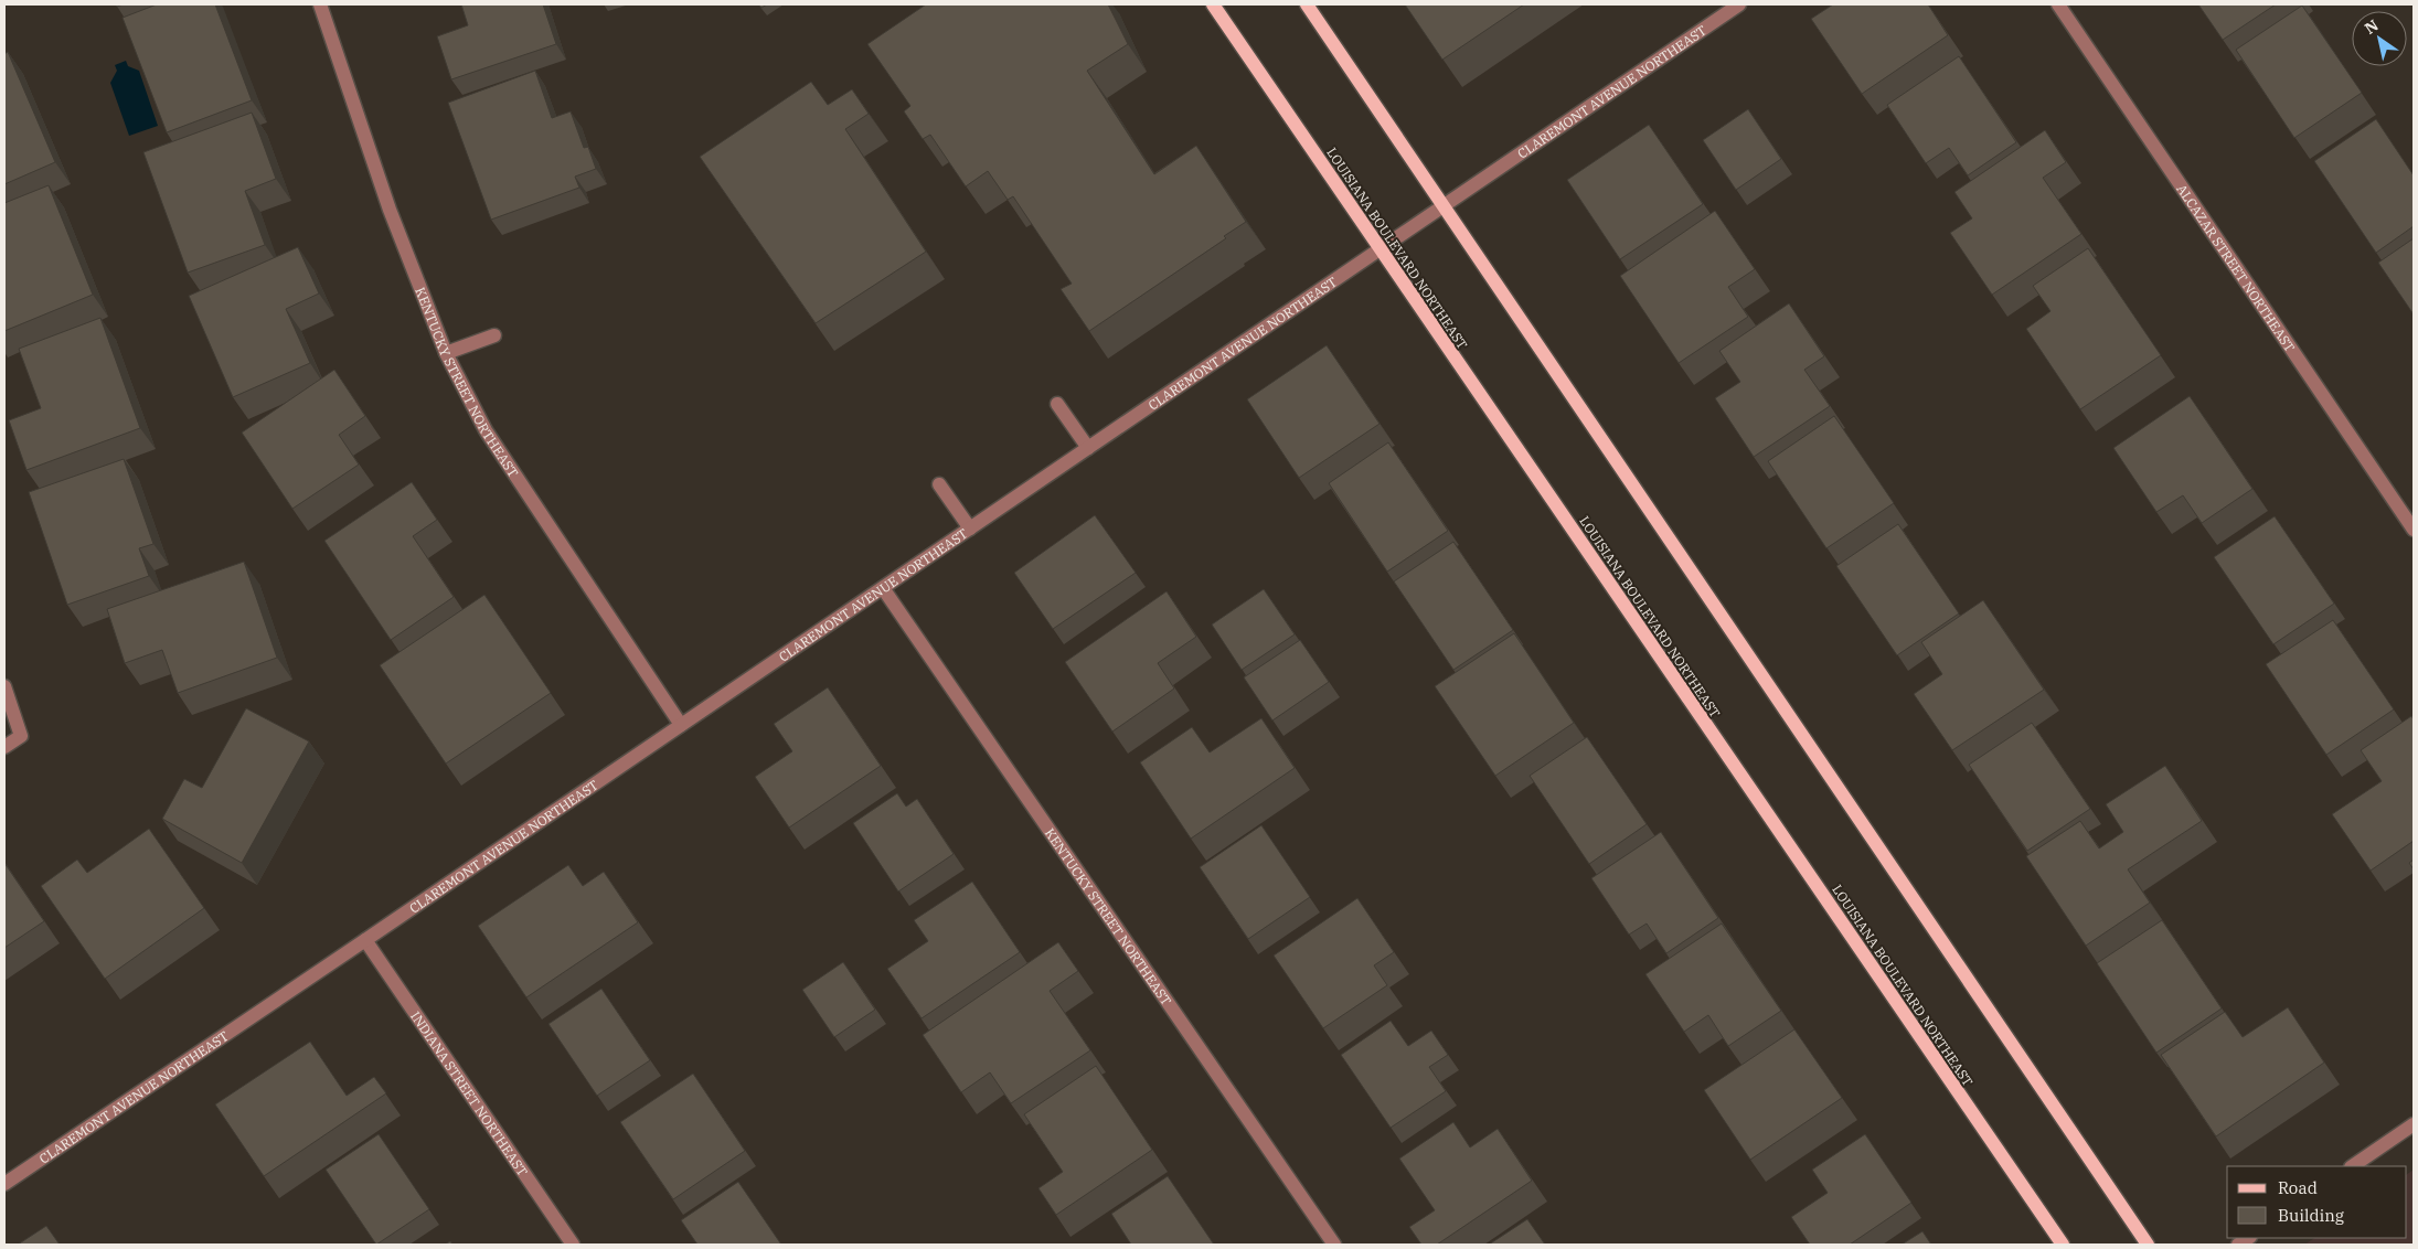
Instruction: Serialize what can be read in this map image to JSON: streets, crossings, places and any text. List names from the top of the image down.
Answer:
{
  "streets": {
    "main road": ["LOUISIANA BOULEVARD NORTHEAST"],
    "street": [
      "CLAREMONT AVENUE NORTHEAST",
      "ALCAZAR STREET NORTHEAST",
      "KENTUCKY STREET NORTHEAST",
      "INDIANA STREET NORTHEAST"
    ]
  },
  "crossings": [
    ["CLAREMONT AVENUE NORTHEAST", "LOUISIANA BOULEVARD NORTHEAST"],
    ["CLAREMONT AVENUE NORTHEAST", "KENTUCKY STREET NORTHEAST"],
    ["CLAREMONT AVENUE NORTHEAST", "INDIANA STREET NORTHEAST"]
  ],
  "legend": ["Road", "Building"],
  "north": "top left"
}
